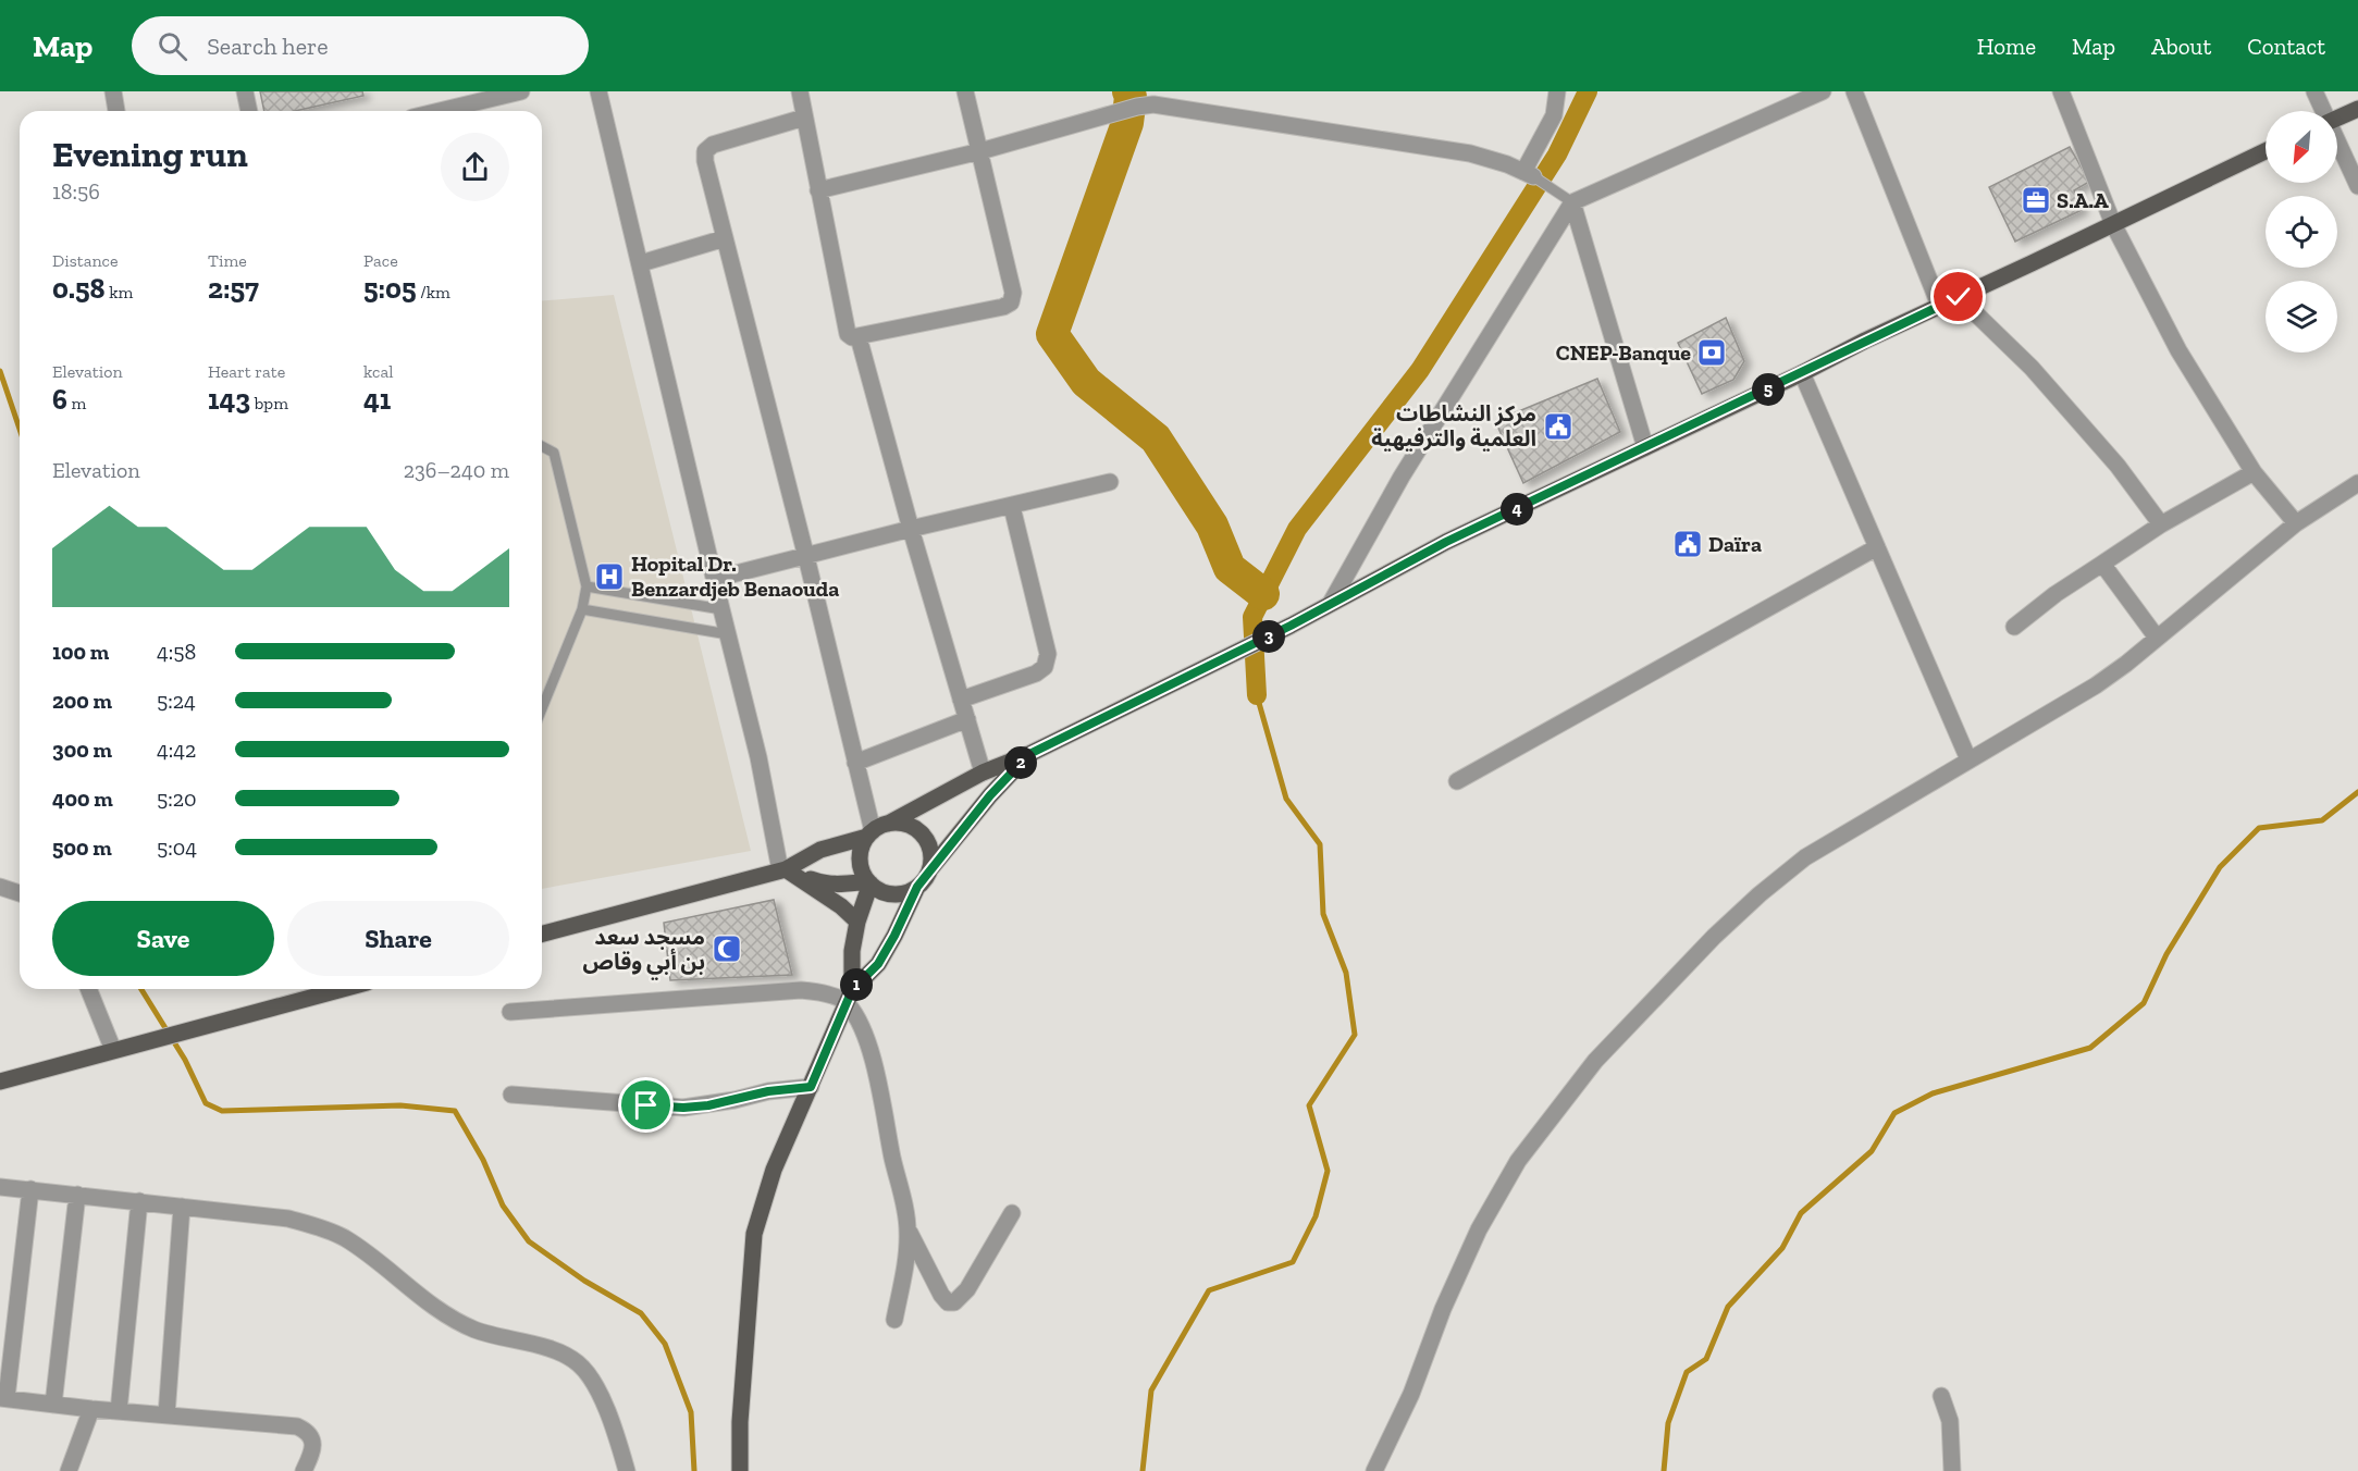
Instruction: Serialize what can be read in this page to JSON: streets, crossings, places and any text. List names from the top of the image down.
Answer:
{
  "places": {
    "office": ["S.A.A"],
    "bank": ["CNEP-Banque"],
    "public building": ["مركز النشاطات العلمية والترفيهية", "Daïra"],
    "hospital": ["Hopital Dr. Benzardjeb Benaouda"],
    "mosque": ["مسجد سعد بن أبي وقاص"]
  },
  "north": "bottom left",
  "page": {
    "header": "Map",
    "search": "Search here",
    "nav": [
      "Home",
      "Map",
      "About",
      "Contact"
    ],
    "heading": ["Evening run", "18:56"],
    "stats": [
      ["Distance", "0.58 km"],
      ["Time", "2:57"],
      ["Pace", "5:05 /km"],
      ["Elevation", "6 m"],
      ["Heart rate", "143 bpm"],
      ["kcal", "41"]
    ],
    "pins": [
      "5",
      "4",
      "3",
      "2",
      "1"
    ],
    "chart": ["Elevation", "236–240 m"],
    "list": [
      {
        "name": "100 m",
        "note": "4:58"
      },
      {
        "name": "200 m",
        "note": "5:24"
      },
      {
        "name": "300 m",
        "note": "4:42"
      },
      {
        "name": "400 m",
        "note": "5:20"
      },
      {
        "name": "500 m",
        "note": "5:04"
      }
    ],
    "buttons": ["Save", "Share"]
  }
}
